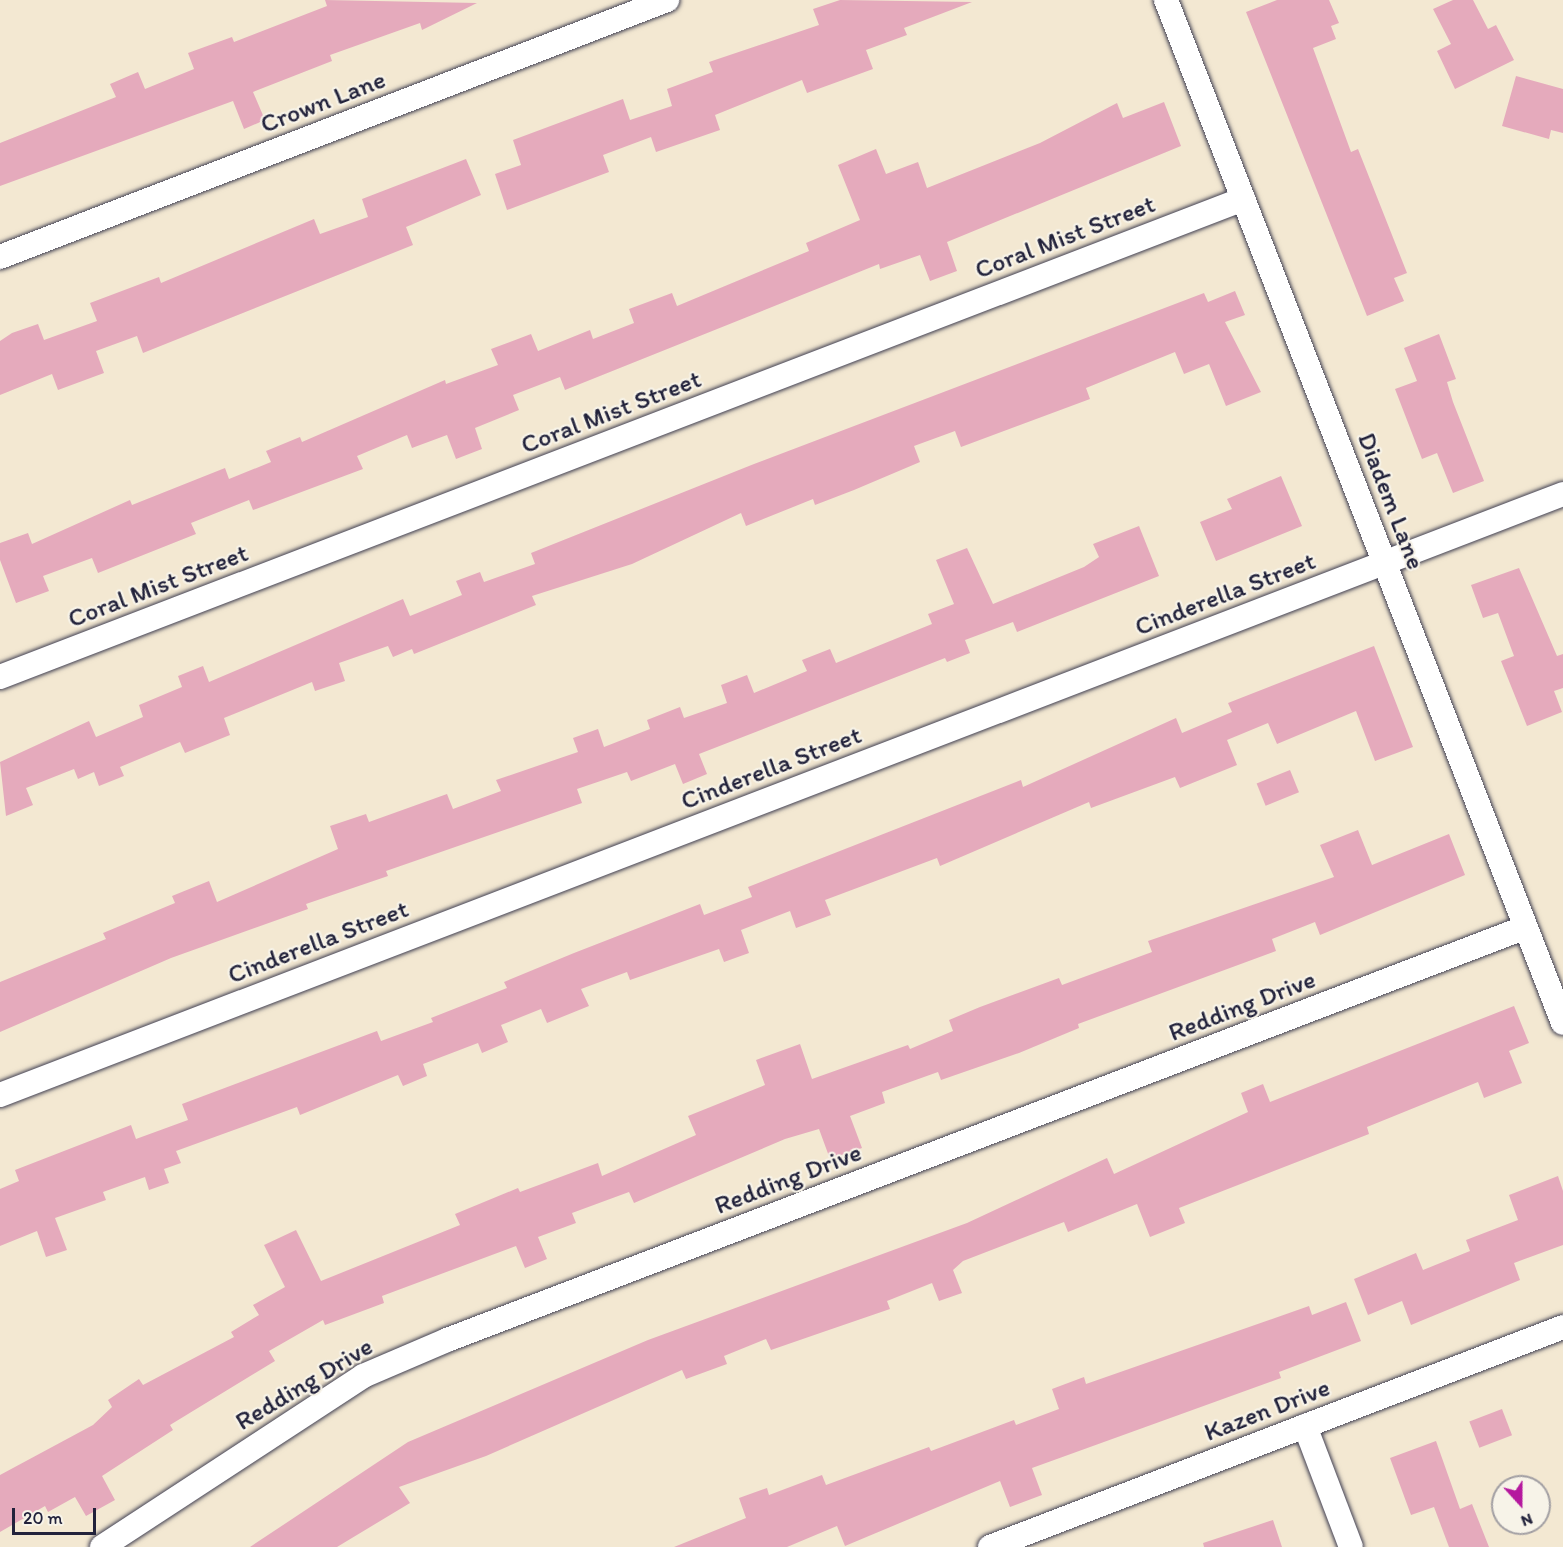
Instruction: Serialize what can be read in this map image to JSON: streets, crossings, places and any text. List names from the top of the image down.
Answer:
{
  "streets": {
    "street": [
      "Crown Lane",
      "Coral Mist Street",
      "Diadem Lane",
      "Cinderella Street",
      "Redding Drive",
      "Kazen Drive"
    ]
  },
  "crossings": [
    ["Coral Mist Street", "Diadem Lane"],
    ["Diadem Lane", "Cinderella Street"],
    ["Diadem Lane", "Redding Drive"]
  ],
  "scale_bar": "20 m",
  "north": "bottom"
}
